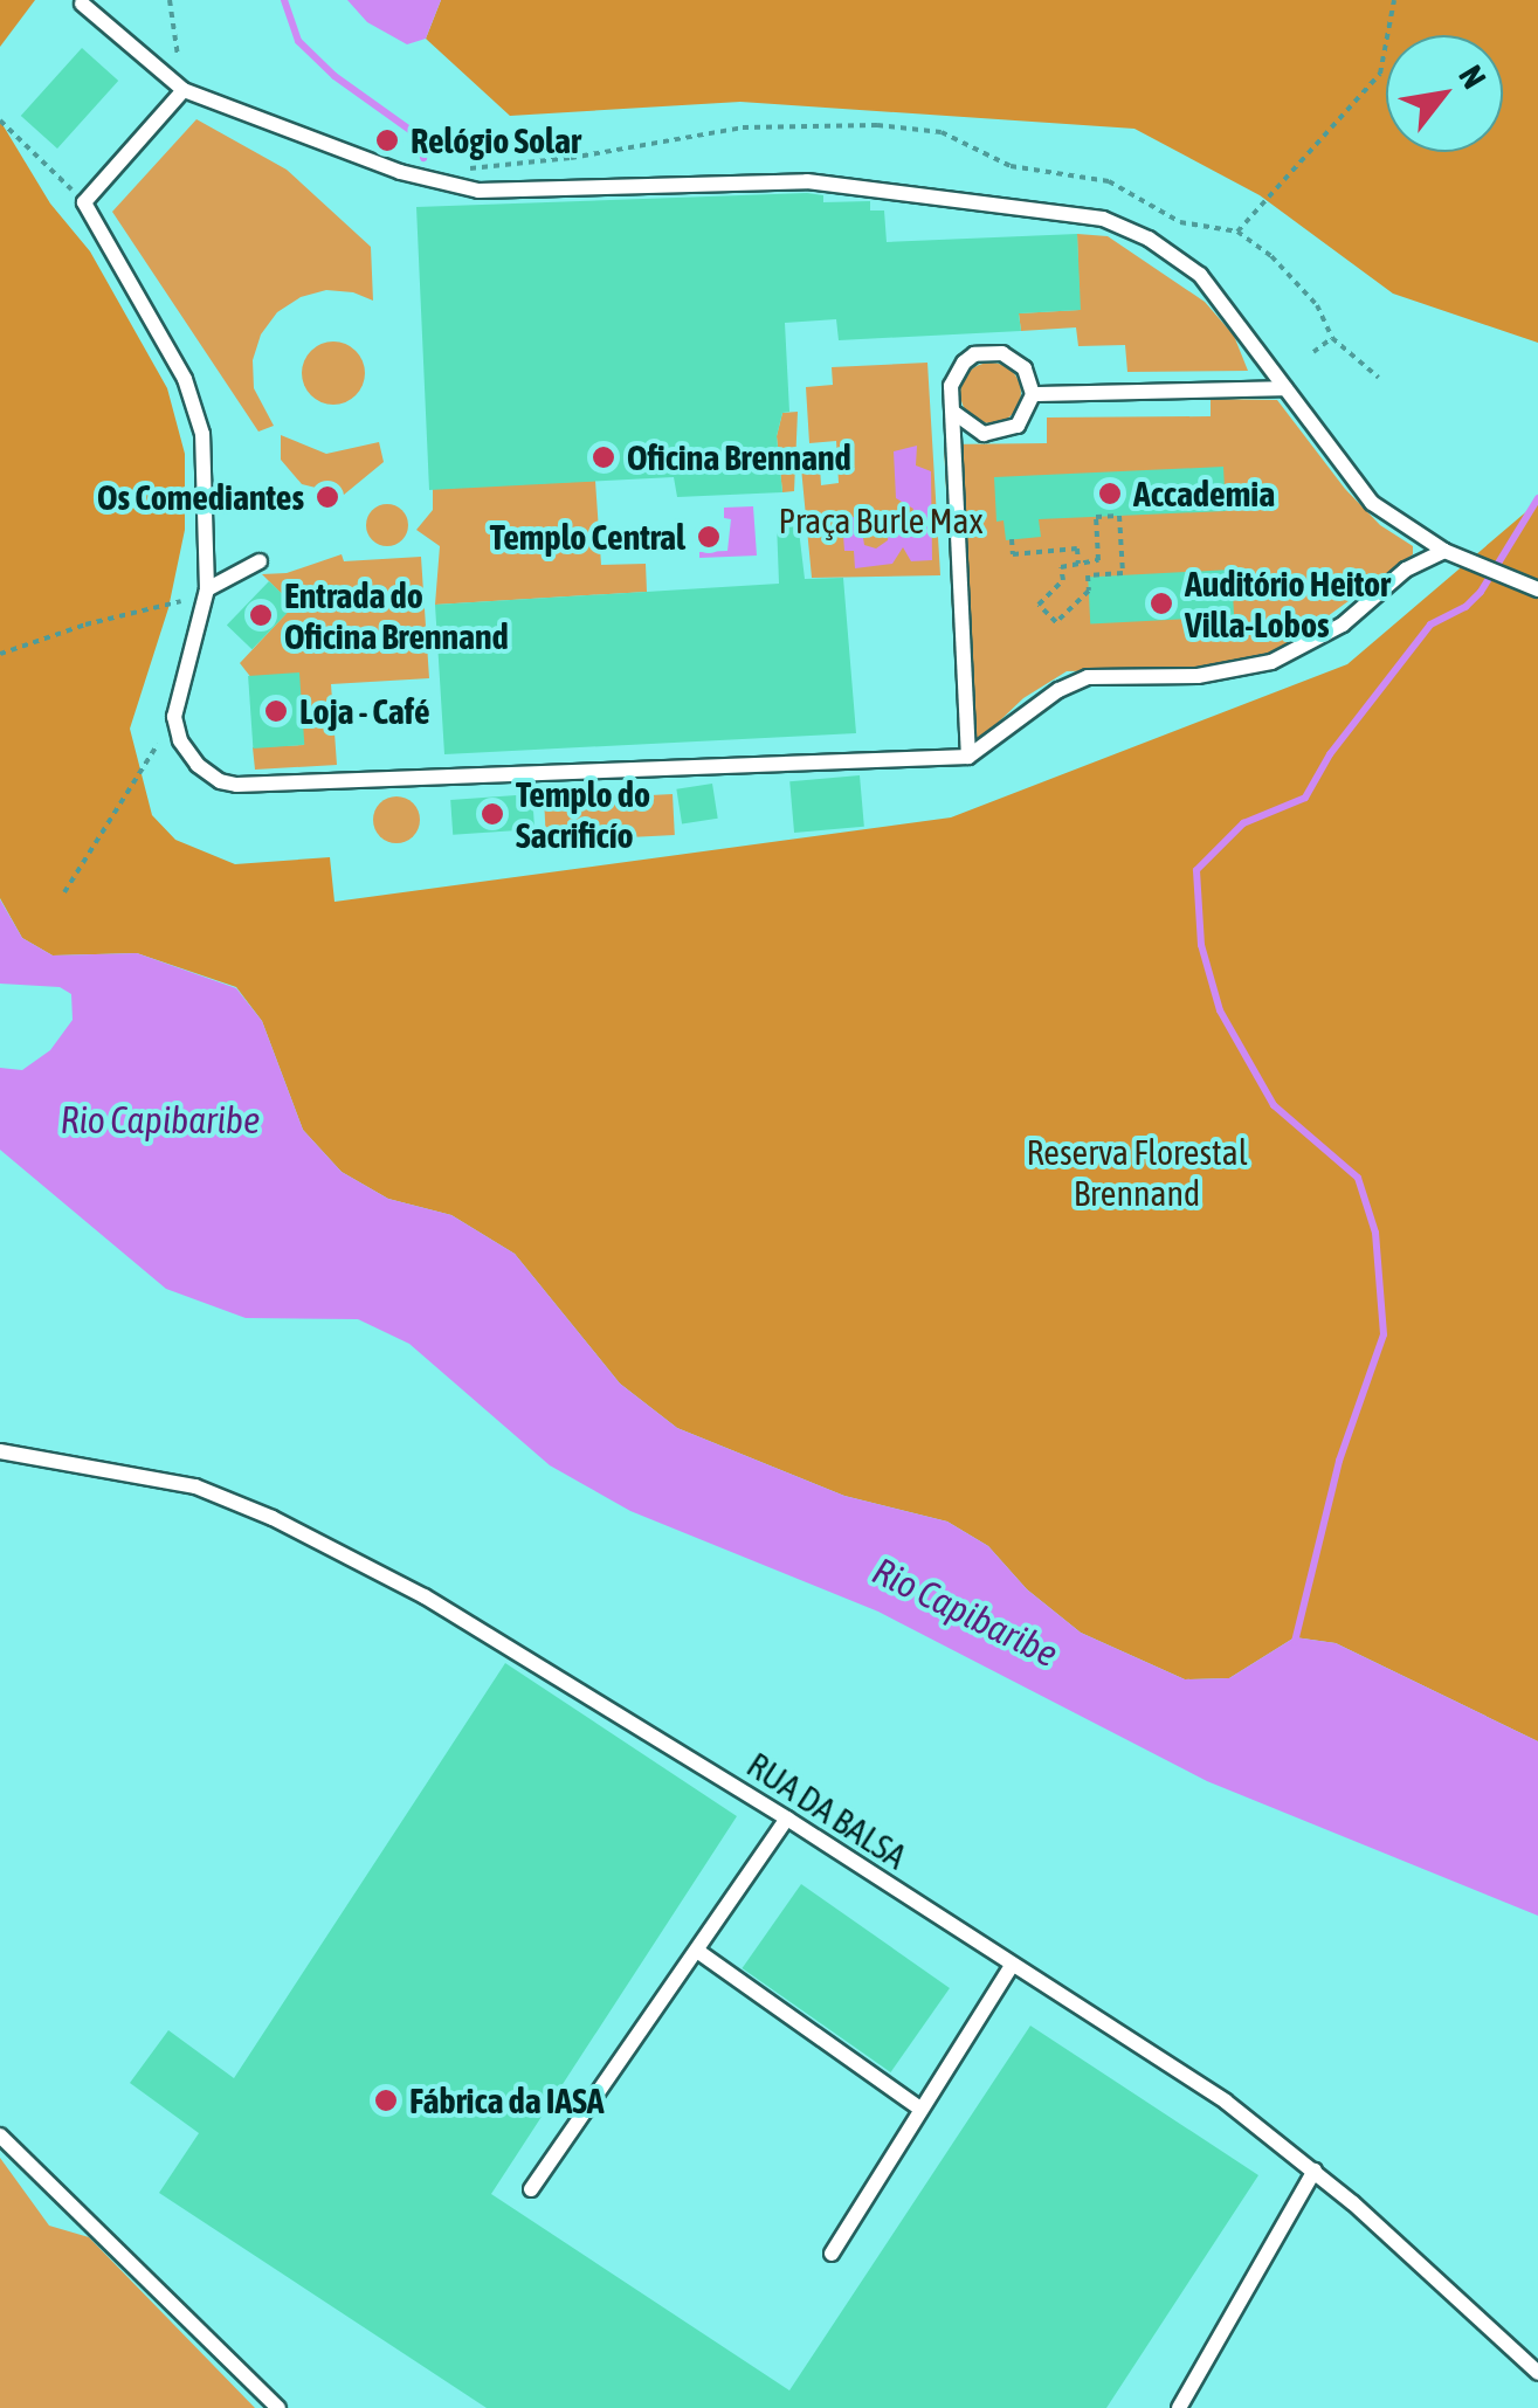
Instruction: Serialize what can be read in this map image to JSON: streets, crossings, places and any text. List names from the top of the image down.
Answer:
{
  "streets": {
    "lane": ["RUA DA BALSA"]
  },
  "water": ["Rio Capibaribe"],
  "parks": ["Praça Burle Max", "Reserva Florestal Brennand"],
  "places": [
    "Relógio Solar",
    "Oficina Brennand",
    "Accademia",
    "Os Comediantes",
    "Templo Central",
    "Auditório Heitor Villa-Lobos",
    "Entrada do Oficina Brennand",
    "Loja - Café",
    "Templo do Sacrificío",
    "Fábrica da IASA"
  ],
  "north": "top right"
}
